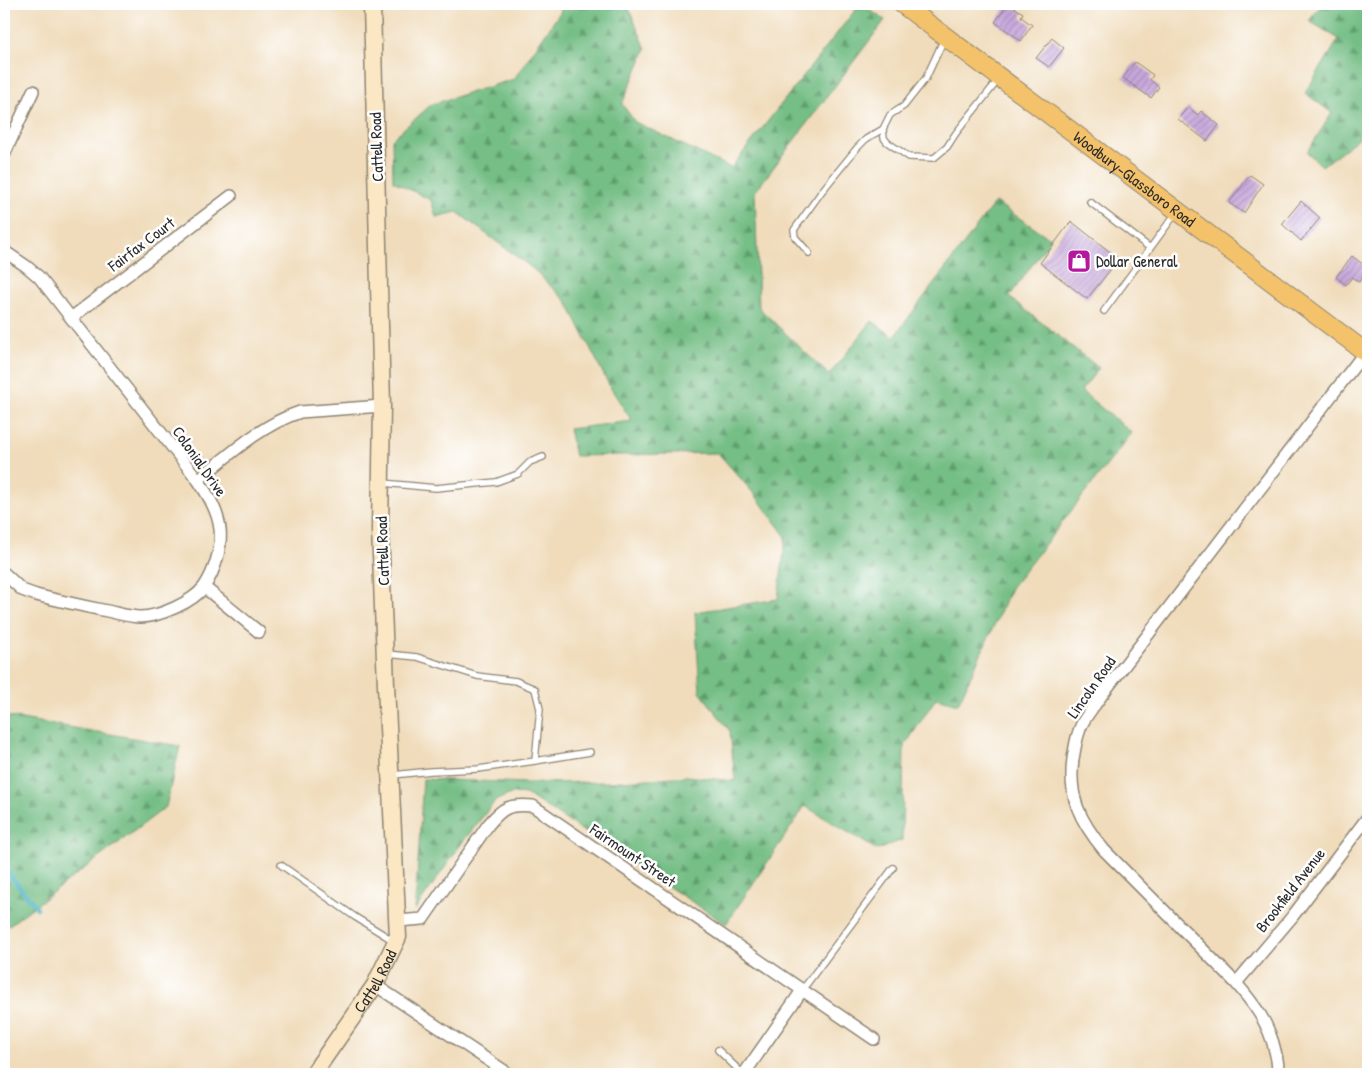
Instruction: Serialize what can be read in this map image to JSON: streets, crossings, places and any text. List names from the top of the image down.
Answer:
{
  "streets": {
    "main road": ["Woodbury-Glassboro Road"],
    "street": [
      "Cattell Road",
      "Fairfax Court",
      "Colonial Drive",
      "Lincoln Road",
      "Fairmount Street",
      "Brookfield Avenue"
    ]
  },
  "crossings": [
    ["Cattell Road", "Fairmount Street"],
    ["Woodbury-Glassboro Road", "Lincoln Road"],
    ["Fairfax Court", "Colonial Drive"],
    ["Lincoln Road", "Brookfield Avenue"]
  ],
  "places": {
    "shop": ["Dollar General"]
  }
}
